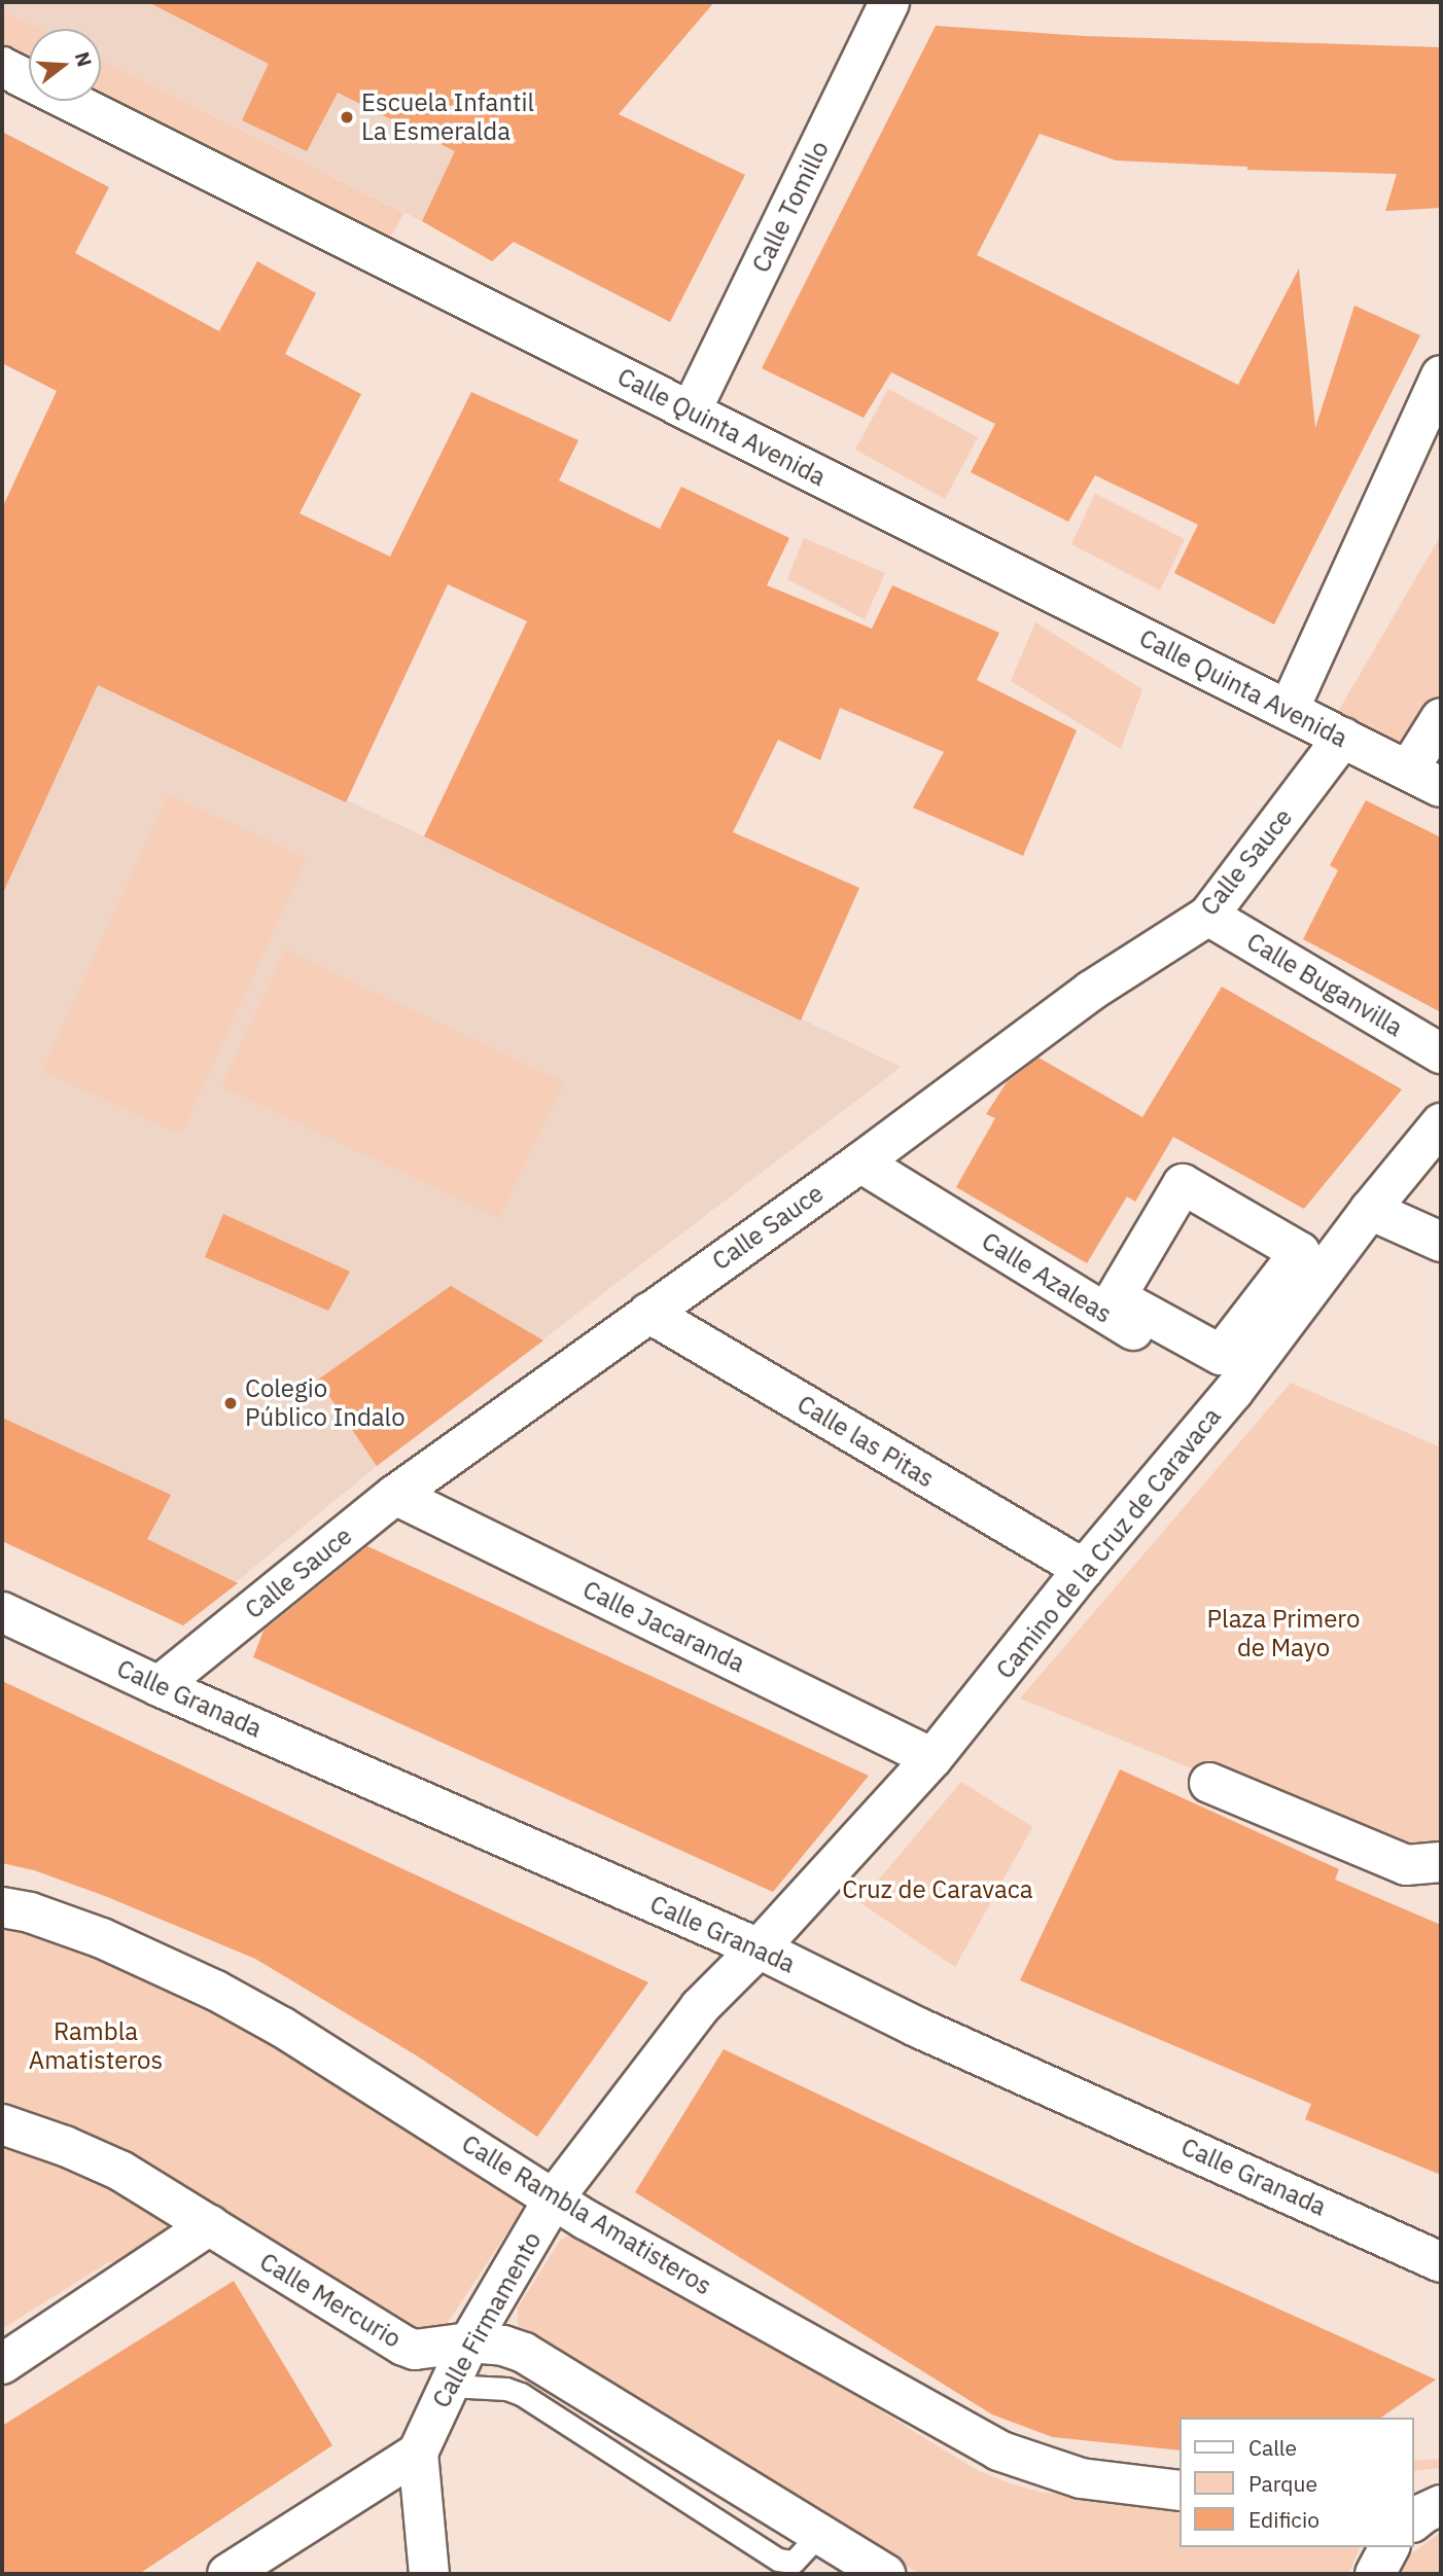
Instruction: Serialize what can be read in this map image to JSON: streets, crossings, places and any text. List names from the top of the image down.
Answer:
{
  "streets": {
    "street": [
      "Calle Tomillo",
      "Calle Quinta Avenida",
      "Calle Sauce",
      "Calle Buganvilla",
      "Calle Azaleas",
      "Calle las Pitas",
      "Camino de la Cruz de Caravaca",
      "Calle Jacaranda",
      "Calle Granada",
      "Calle Rambla Amatisteros",
      "Calle Mercurio",
      "Calle Firmamento"
    ]
  },
  "crossings": [
    ["Calle Tomillo", "Calle Quinta Avenida"],
    ["Calle Quinta Avenida", "Calle Sauce"],
    ["Calle Sauce", "Calle Buganvilla"],
    ["Calle Sauce", "Calle Azaleas"],
    ["Calle Sauce", "Calle las Pitas"],
    ["Calle Sauce", "Calle Jacaranda"],
    ["Calle Sauce", "Calle Granada"],
    ["Calle Azaleas", "Camino de la Cruz de Caravaca"],
    ["Calle las Pitas", "Camino de la Cruz de Caravaca"],
    ["Camino de la Cruz de Caravaca", "Calle Jacaranda"],
    ["Camino de la Cruz de Caravaca", "Calle Granada"],
    ["Camino de la Cruz de Caravaca", "Calle Firmamento"],
    ["Calle Granada", "Calle Firmamento"],
    ["Calle Rambla Amatisteros", "Calle Firmamento"],
    ["Calle Mercurio", "Calle Firmamento"]
  ],
  "parks": ["Plaza Primero de Mayo", "Cruz de Caravaca", "Rambla Amatisteros"],
  "places": ["Escuela Infantil La Esmeralda", "Colegio Público Indalo"],
  "legend": ["Calle", "Parque", "Edificio"],
  "north": "right"
}
